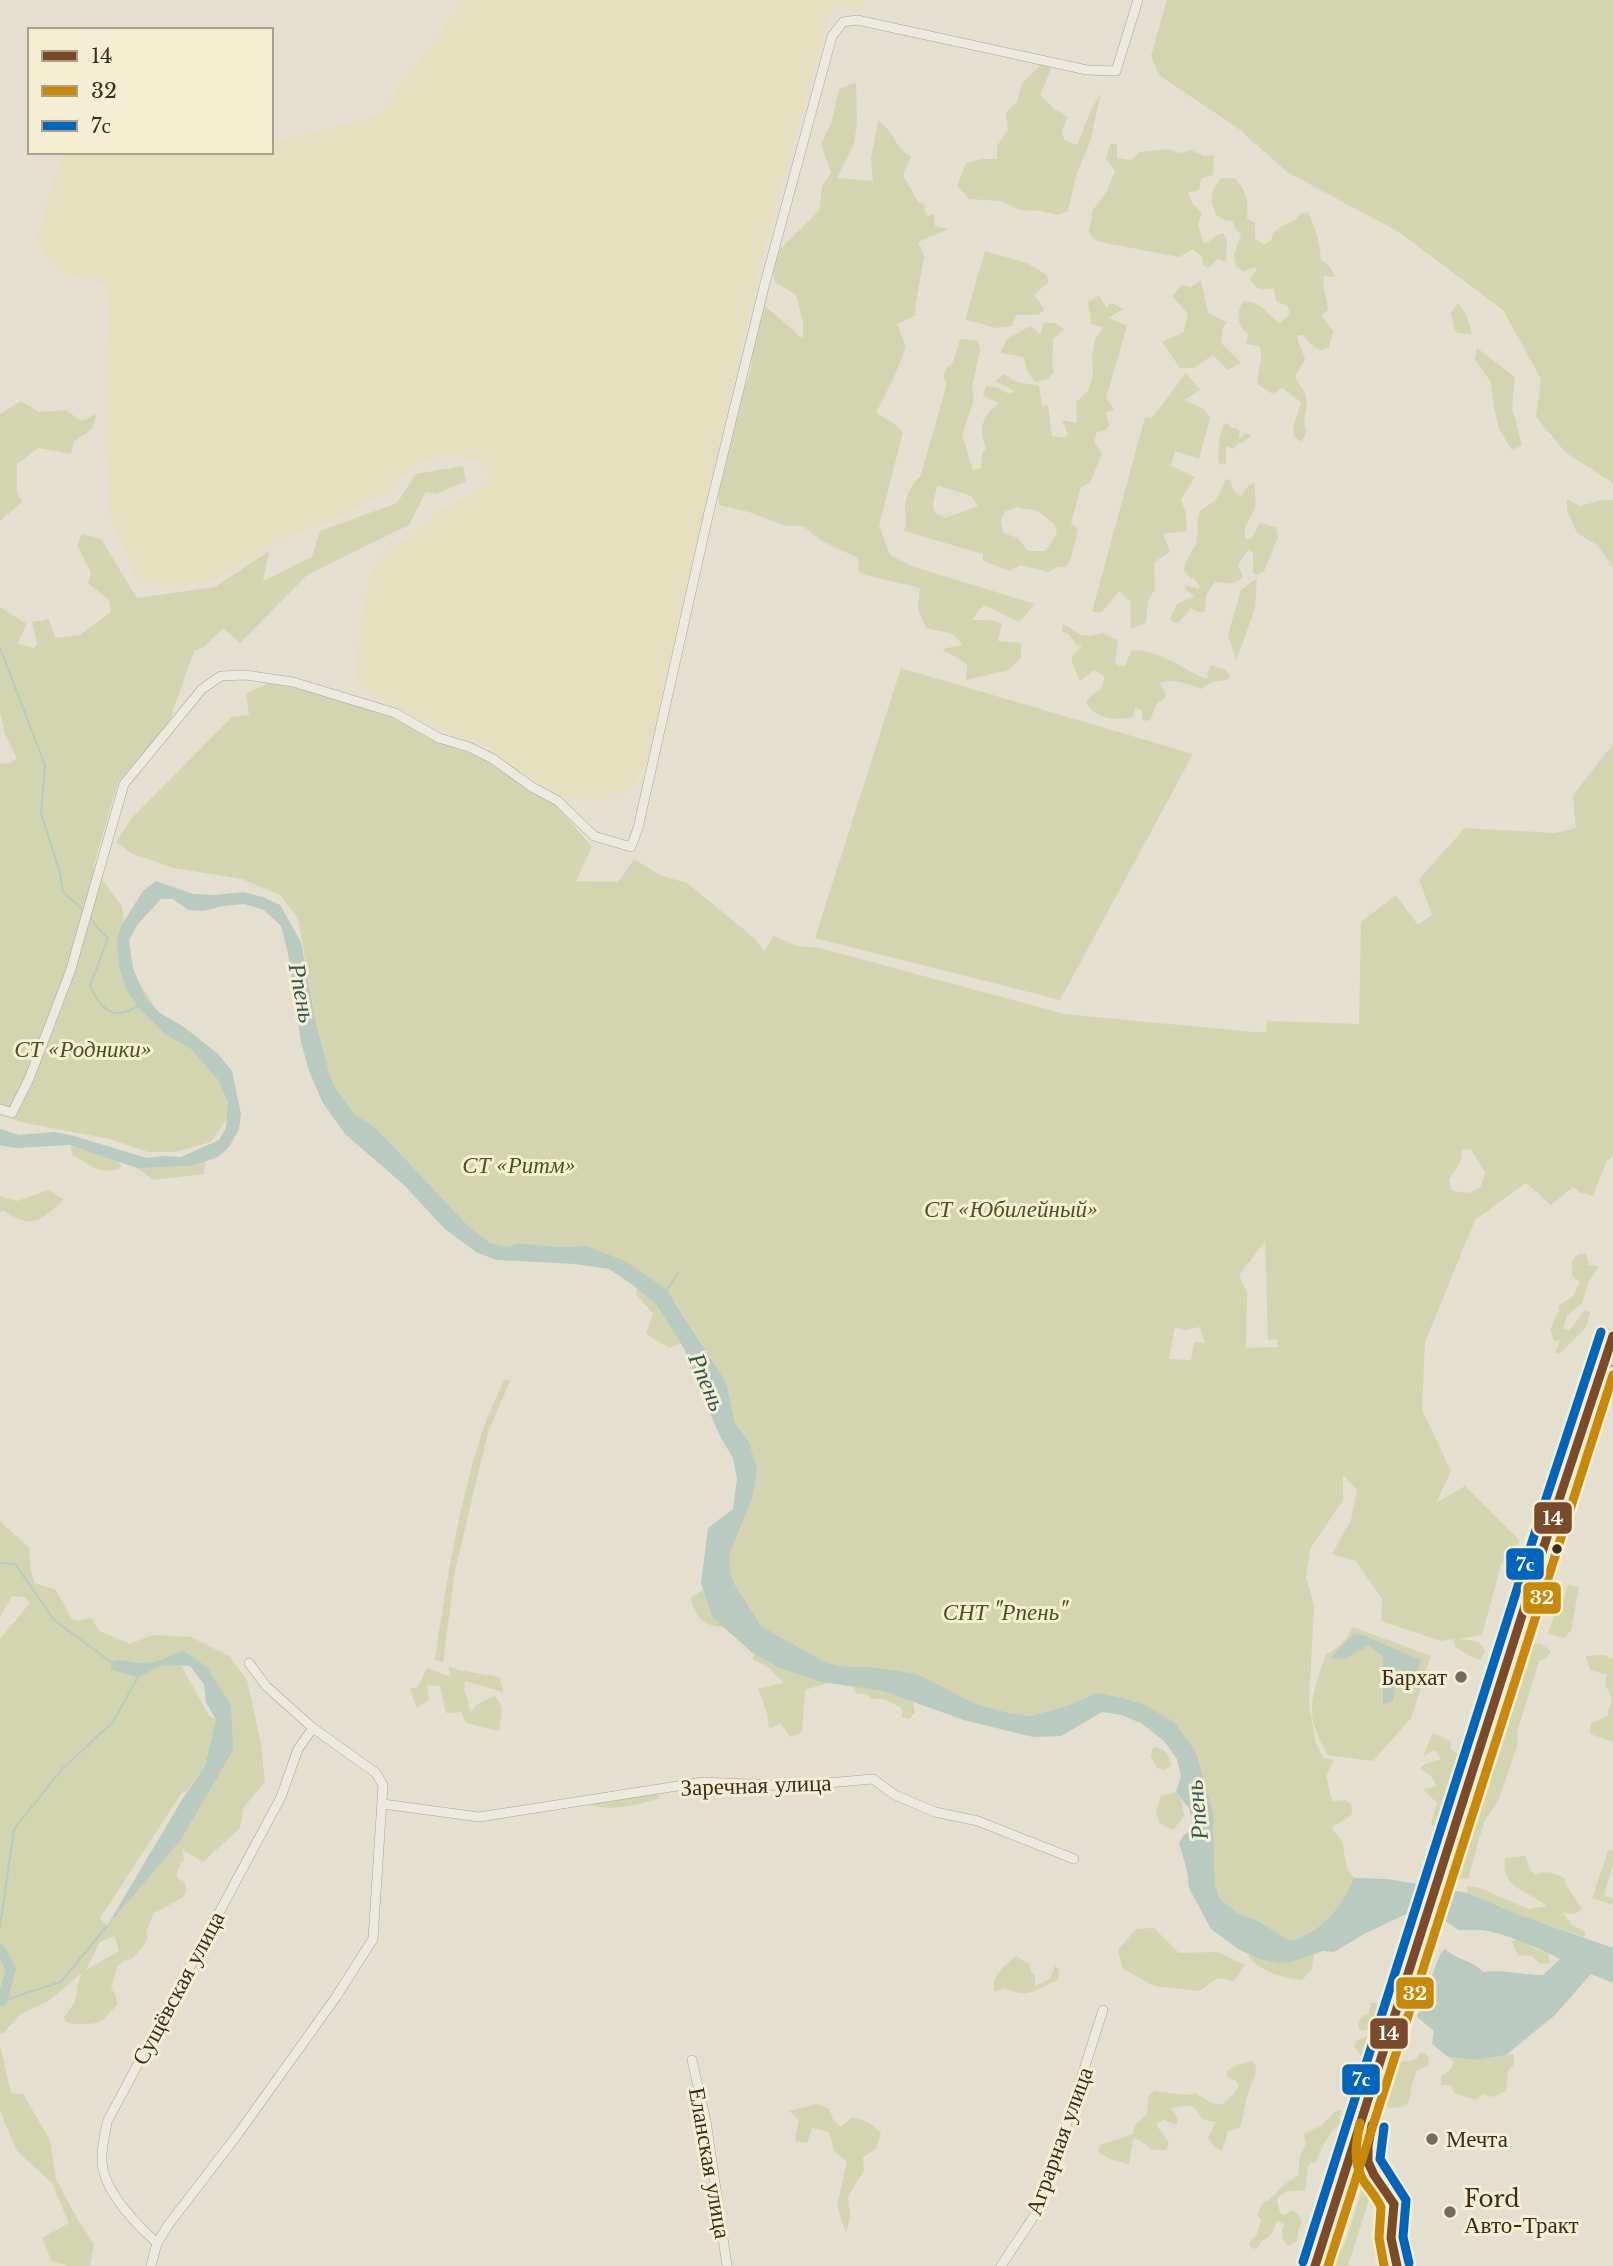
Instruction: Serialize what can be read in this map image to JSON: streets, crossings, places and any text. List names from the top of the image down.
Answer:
{
  "streets": {
    "street": [
      "Заречная улица",
      "Сущёвская улица",
      "Аграрная улица",
      "Еланская улица"
    ]
  },
  "water": ["Рпень"],
  "parks": [
    "СТ «Родники»",
    "СТ «Ритм»",
    "СТ «Юбилейный»",
    "СНТ \"Рпень\""
  ],
  "places": ["Бархат", "Мечта", "Ford Авто-Тракт"],
  "lines": ["transit line 7с", "transit line 14", "transit line 32"],
  "legend": ["14", "32", "7с"]
}
